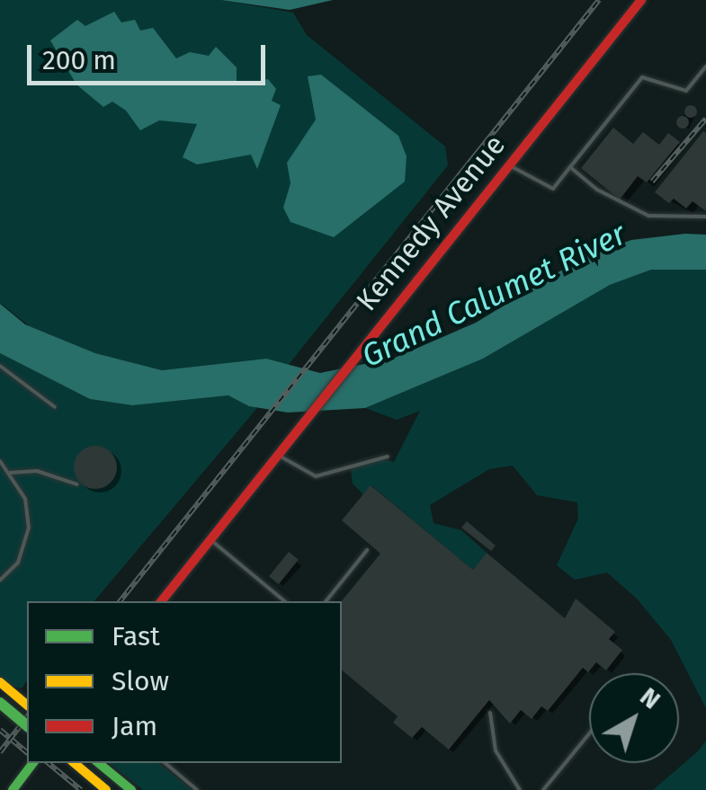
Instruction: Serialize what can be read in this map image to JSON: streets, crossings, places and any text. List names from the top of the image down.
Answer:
{
  "streets": {
    "main road": ["Kennedy Avenue"]
  },
  "water": ["Grand Calumet River"],
  "legend": ["Fast", "Slow", "Jam"],
  "scale_bar": "200 m",
  "north": "top right"
}
